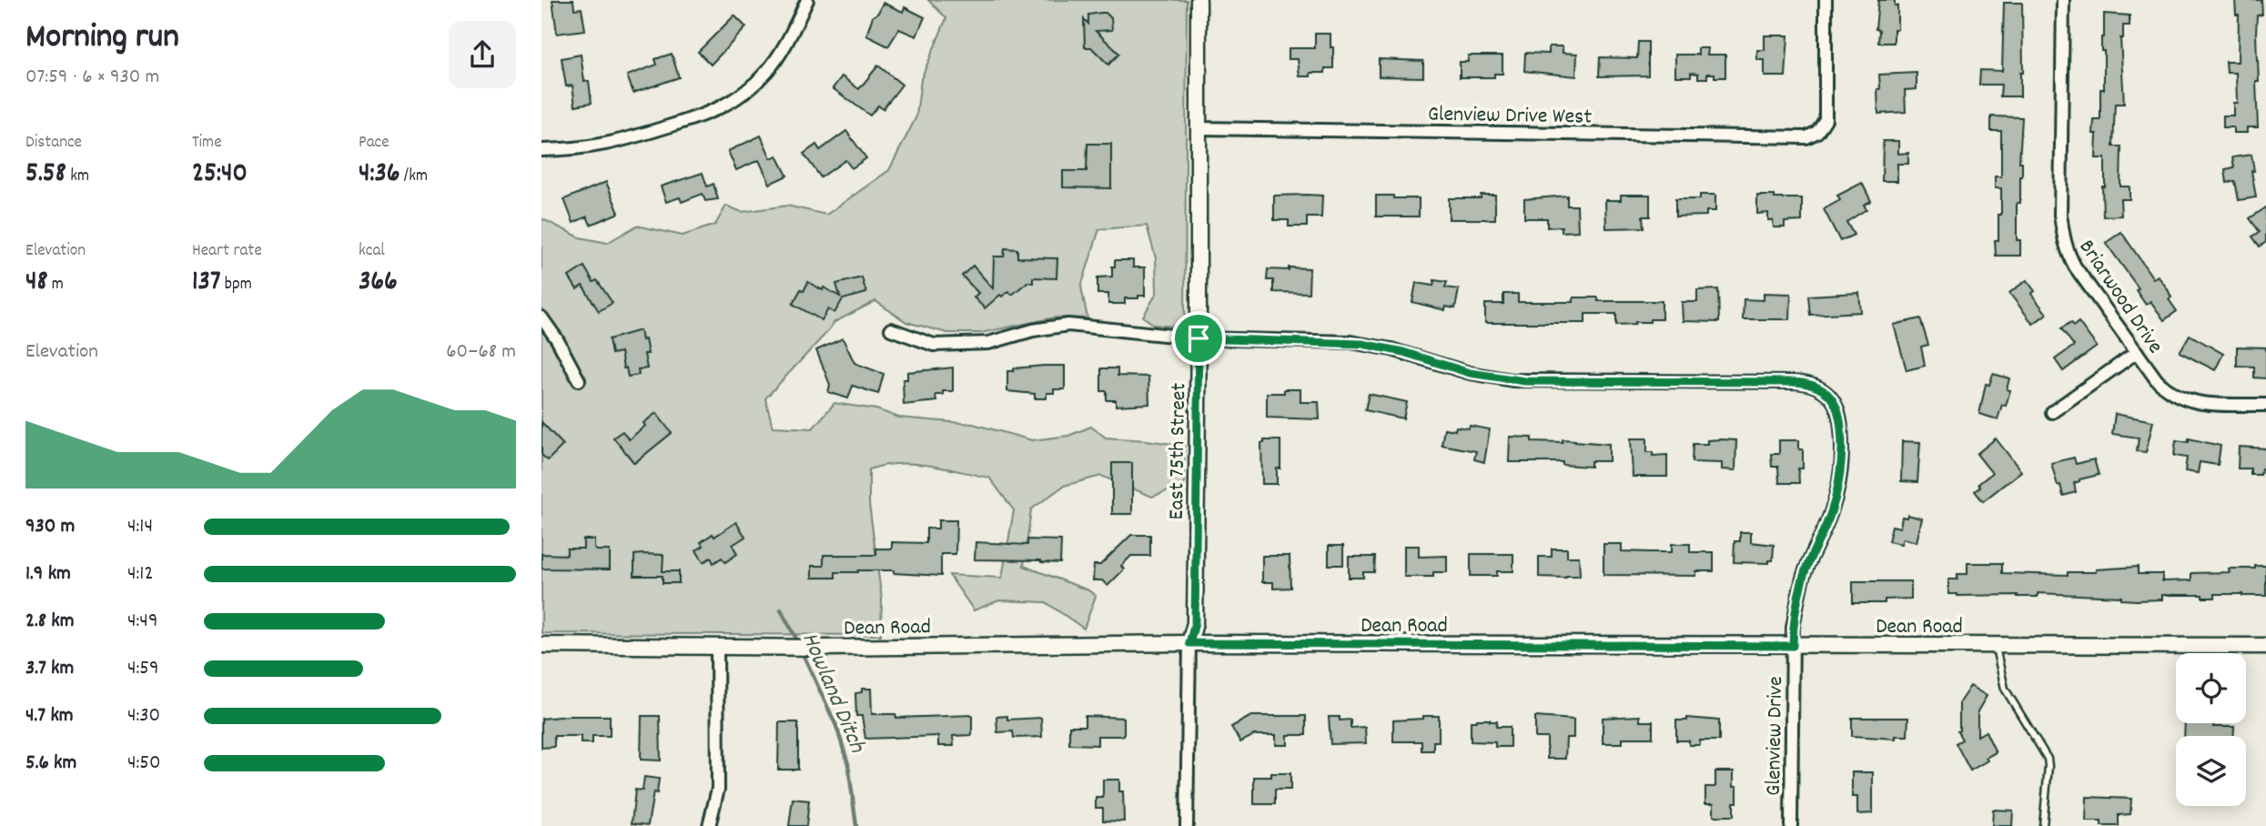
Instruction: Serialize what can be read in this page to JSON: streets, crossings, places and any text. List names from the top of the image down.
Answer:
{
  "streets": {
    "street": [
      "Glenview Drive West",
      "Briarwood Drive",
      "East 75th Street",
      "Dean Road",
      "Glenview Drive"
    ]
  },
  "crossings": [
    ["Glenview Drive West", "East 75th Street"],
    ["East 75th Street", "Dean Road"],
    ["East 75th Street", "Glenview Drive"],
    ["Dean Road", "Glenview Drive"]
  ],
  "water": ["Howland Ditch"],
  "page": {
    "heading": ["Morning run", "07:59 · 6 × 930 m"],
    "stats": [
      ["Distance", "5.58 km"],
      ["Time", "25:40"],
      ["Pace", "4:36 /km"],
      ["Elevation", "48 m"],
      ["Heart rate", "137 bpm"],
      ["kcal", "366"]
    ],
    "chart": ["Elevation", "60–68 m"],
    "list": [
      {
        "name": "930 m",
        "note": "4:14"
      },
      {
        "name": "1.9 km",
        "note": "4:12"
      },
      {
        "name": "2.8 km",
        "note": "4:49"
      },
      {
        "name": "3.7 km",
        "note": "4:59"
      },
      {
        "name": "4.7 km",
        "note": "4:30"
      },
      {
        "name": "5.6 km",
        "note": "4:50"
      }
    ]
  }
}
